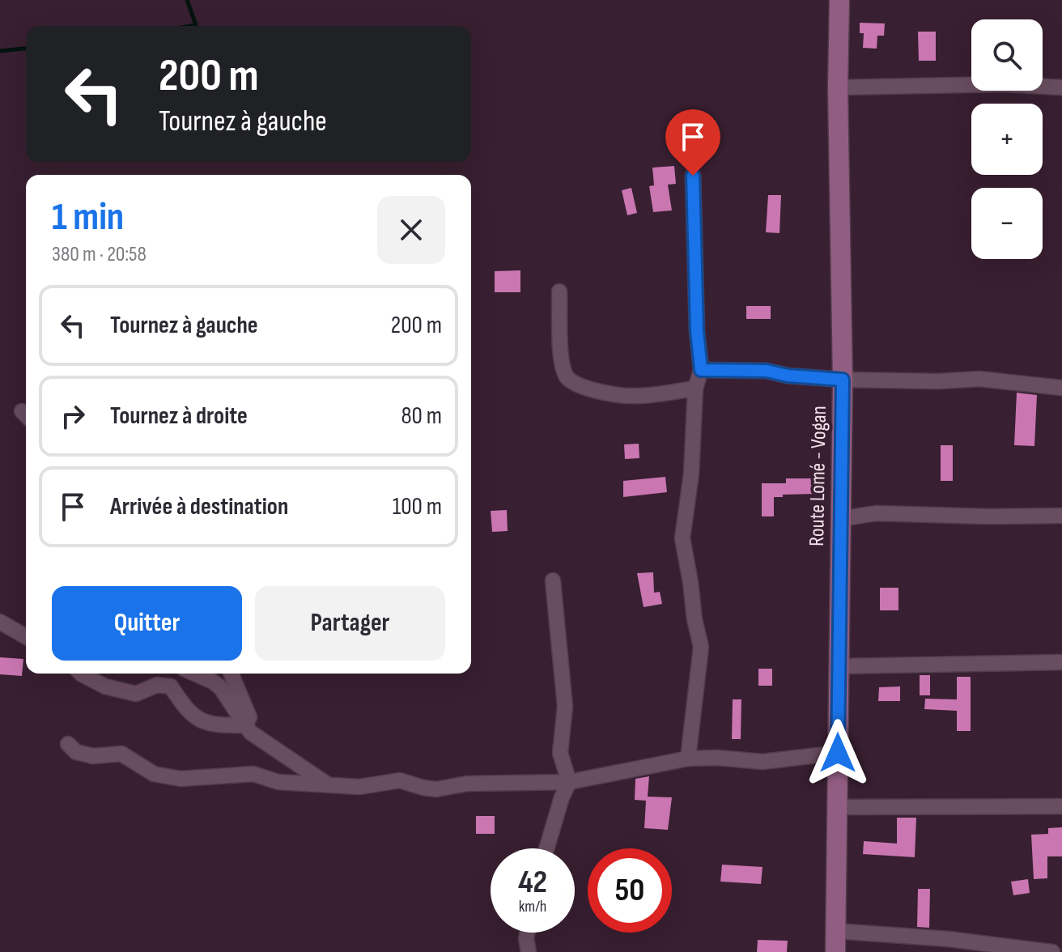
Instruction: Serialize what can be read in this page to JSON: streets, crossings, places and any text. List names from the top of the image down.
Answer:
{
  "streets": {
    "main road": ["Route Lomé - Vogan"]
  },
  "page": {
    "map_buttons": ["+", "−"],
    "turn": ["200 m", "Tournez à gauche"],
    "heading": ["1 min", "380 m · 20:58"],
    "list": [
      {
        "name": "Tournez à gauche",
        "value": "200 m"
      },
      {
        "name": "Tournez à droite",
        "value": "80 m"
      },
      {
        "name": "Arrivée à destination",
        "value": "100 m"
      }
    ],
    "buttons": ["Quitter", "Partager"],
    "speed": "42 km/h",
    "limit": "50"
  }
}
